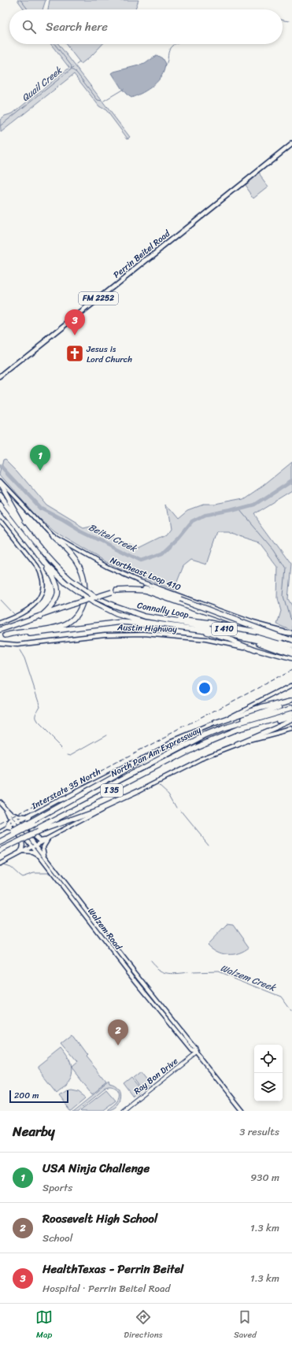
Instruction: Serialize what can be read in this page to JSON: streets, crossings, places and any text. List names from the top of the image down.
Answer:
{
  "streets": {
    "highway": [
      "Connally Loop",
      "I 410",
      "North Pan Am Expressway",
      "I 35"
    ],
    "main road": [
      "Perrin Beitel Road",
      "FM 2252",
      "Northeast Loop 410",
      "Austin Highway",
      "Interstate 35 North",
      "Walzem Road"
    ],
    "street": ["Ray Bon Drive"]
  },
  "crossings": [
    ["Connally Loop", "I 410"],
    ["Interstate 35 North", "Walzem Road"],
    ["Walzem Road", "Ray Bon Drive"]
  ],
  "water": ["Quail Creek", "Beitel Creek", "Walzem Creek"],
  "places": {
    "church": ["Jesus is Lord Church"]
  },
  "scale_bar": "200 m",
  "page": {
    "search": "Search here",
    "pins": ["3", "1", "2"],
    "scale": "200 m",
    "heading": ["Nearby", "3 results"],
    "list": [
      {
        "mark": "1",
        "name": "USA Ninja Challenge",
        "note": "Sports",
        "value": "930 m"
      },
      {
        "mark": "2",
        "name": "Roosevelt High School",
        "note": "School",
        "value": "1.3 km"
      },
      {
        "mark": "3",
        "name": "HealthTexas - Perrin Beitel",
        "note": "Hospital · Perrin Beitel Road",
        "value": "1.3 km"
      }
    ],
    "nav": ["Map", "Directions", "Saved"]
  }
}
